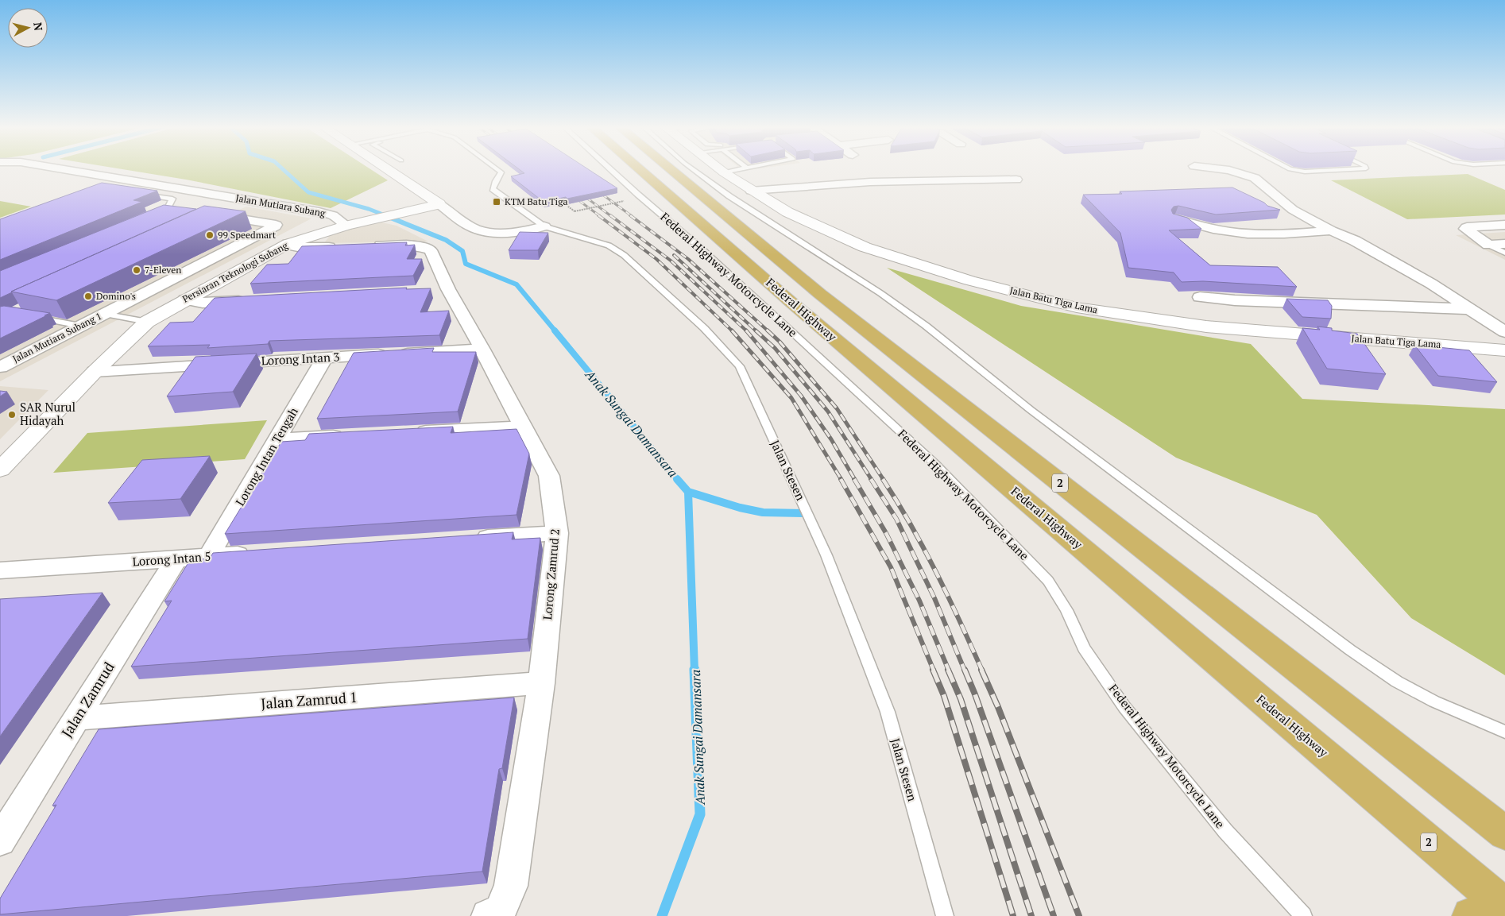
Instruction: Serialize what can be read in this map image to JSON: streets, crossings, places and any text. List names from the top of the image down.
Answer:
{
  "streets": {
    "highway": ["Federal Highway", "2"],
    "street": [
      "Jalan Mutiara Subang",
      "Persiaran Teknologi Subang",
      "Jalan Batu Tiga Lama",
      "Jalan Mutiara Subang 1",
      "Lorong Intan 3",
      "Lorong Intan Tengah",
      "Jalan Stesen",
      "Lorong Intan 5",
      "Lorong Zamrud 2",
      "Jalan Zamrud",
      "Jalan Zamrud 1"
    ],
    "lane": ["Federal Highway Motorcycle Lane"]
  },
  "crossings": [
    ["Jalan Mutiara Subang", "Persiaran Teknologi Subang"],
    ["Jalan Mutiara Subang", "Jalan Mutiara Subang 1"],
    ["Persiaran Teknologi Subang", "Lorong Intan 3"],
    ["Persiaran Teknologi Subang", "Jalan Stesen"],
    ["Lorong Intan 3", "Lorong Intan Tengah"],
    ["Lorong Intan 3", "Lorong Zamrud 2"],
    ["Lorong Intan Tengah", "Lorong Intan 5"],
    ["Lorong Intan 5", "Jalan Zamrud"],
    ["Lorong Zamrud 2", "Jalan Zamrud 1"],
    ["Jalan Zamrud", "Jalan Zamrud 1"]
  ],
  "water": ["Anak Sungai Damansara"],
  "places": {
    "transit": ["KTM Batu Tiga"],
    "other": [
      "99 Speedmart",
      "7-Eleven",
      "Domino's",
      "SAR Nurul Hidayah"
    ]
  },
  "north": "right"
}
